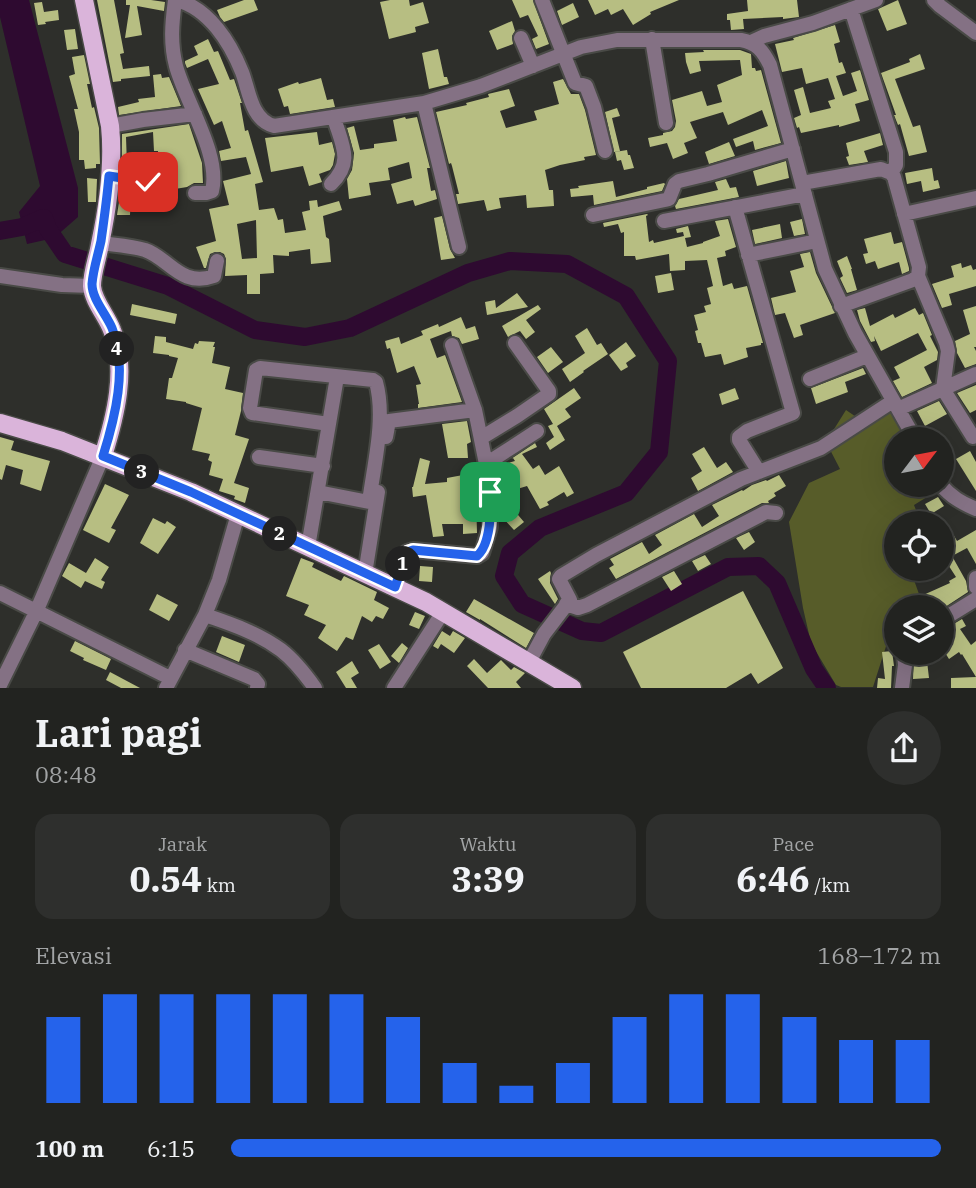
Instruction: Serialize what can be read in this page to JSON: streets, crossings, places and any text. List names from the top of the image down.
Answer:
{
  "north": "top right",
  "page": {
    "pins": [
      "4",
      "3",
      "2",
      "1"
    ],
    "heading": ["Lari pagi", "08:48"],
    "stats": [
      ["Jarak", "0.54 km"],
      ["Waktu", "3:39"],
      ["Pace", "6:46 /km"]
    ],
    "chart": ["Elevasi", "168–172 m"],
    "list": [
      {
        "name": "100 m",
        "note": "6:15"
      }
    ]
  }
}
